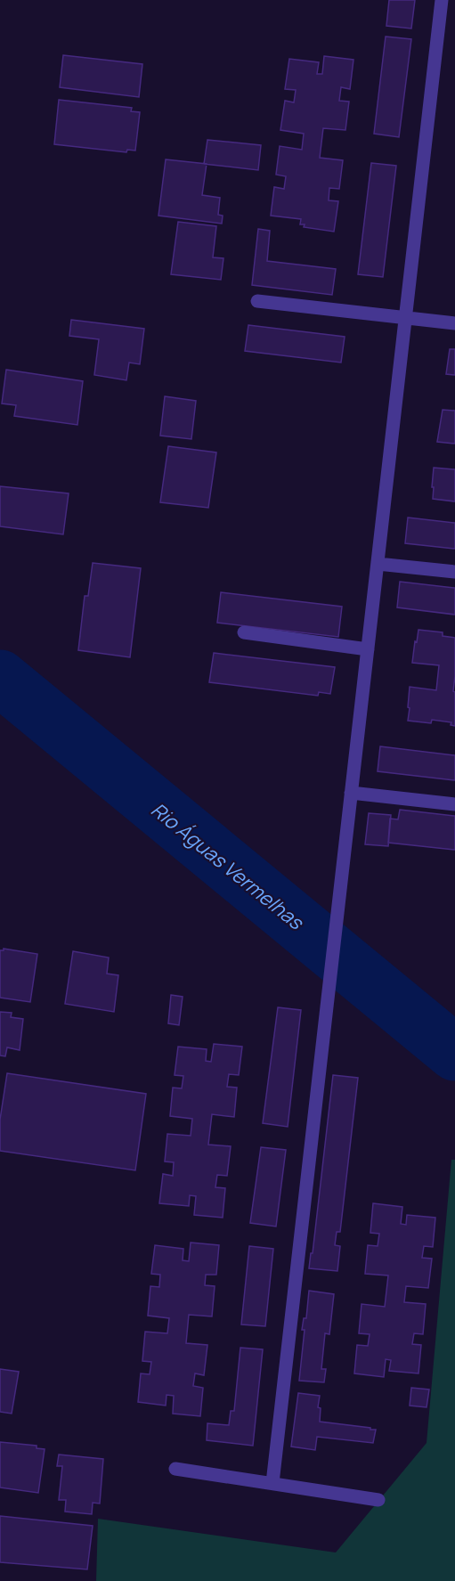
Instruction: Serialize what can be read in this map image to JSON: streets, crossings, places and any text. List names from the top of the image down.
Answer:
{
  "water": ["Rio Águas Vermelhas"]
}
